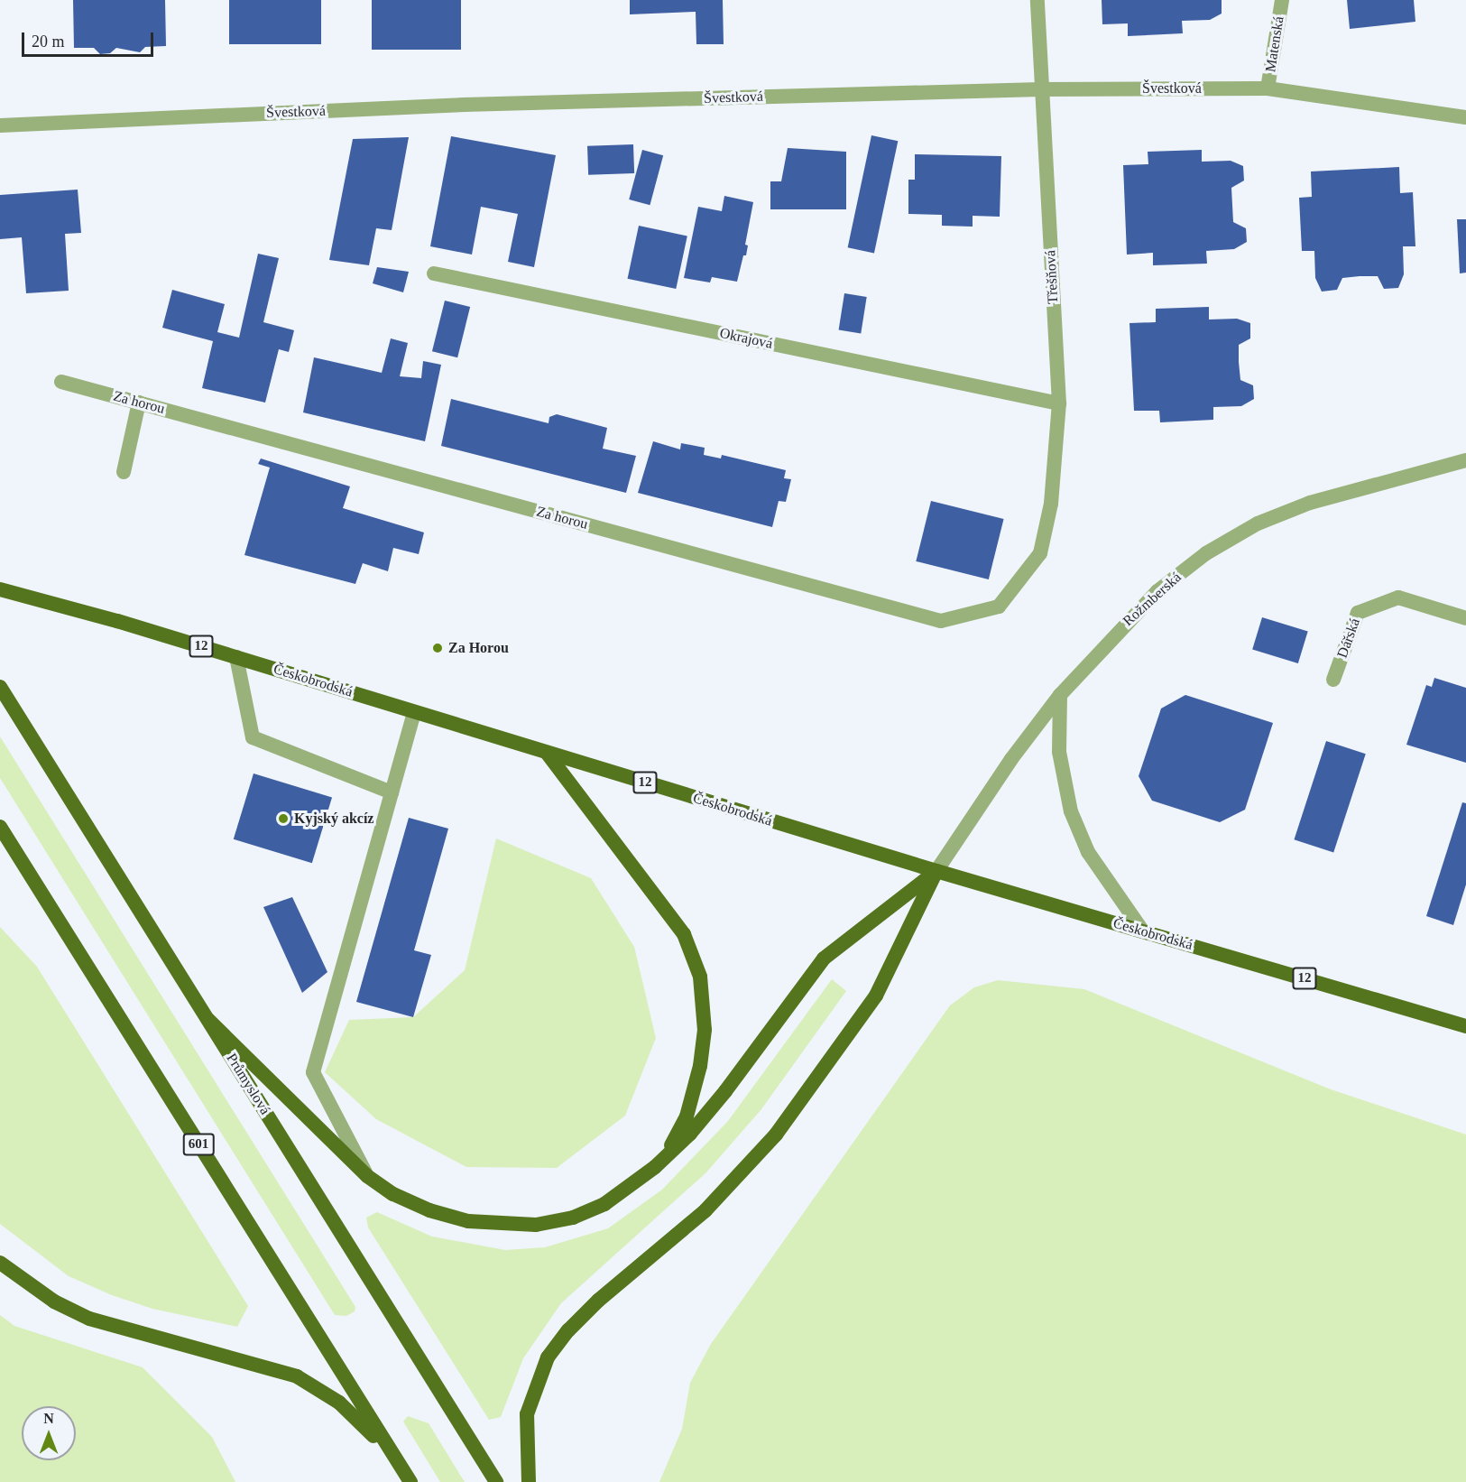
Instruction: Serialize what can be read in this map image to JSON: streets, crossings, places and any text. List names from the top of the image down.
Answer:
{
  "streets": {
    "main road": [
      "12",
      "Českobrodská",
      "Průmyslová",
      "601"
    ],
    "street": [
      "Matenská",
      "Švestková",
      "Třešňová",
      "Okrajová",
      "Za horou",
      "Rožmberská",
      "Dářská"
    ]
  },
  "crossings": [
    ["Matenská", "Švestková"],
    ["Švestková", "Třešňová"],
    ["Třešňová", "Okrajová"],
    ["Třešňová", "Za horou"],
    ["Rožmberská", "Českobrodská"]
  ],
  "places": ["Za Horou", "Kyjský akcíz"],
  "scale_bar": "20 m",
  "north": "top"
}
